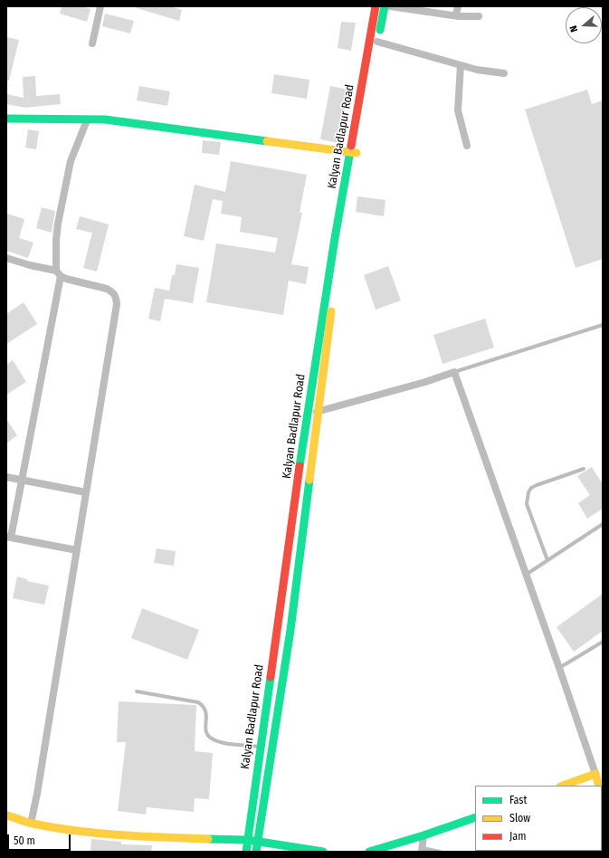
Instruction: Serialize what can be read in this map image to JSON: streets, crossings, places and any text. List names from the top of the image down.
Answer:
{
  "streets": {
    "main road": ["Kalyan Badlapur Road"]
  },
  "legend": ["Fast", "Slow", "Jam"],
  "scale_bar": "50 m",
  "north": "left"
}
